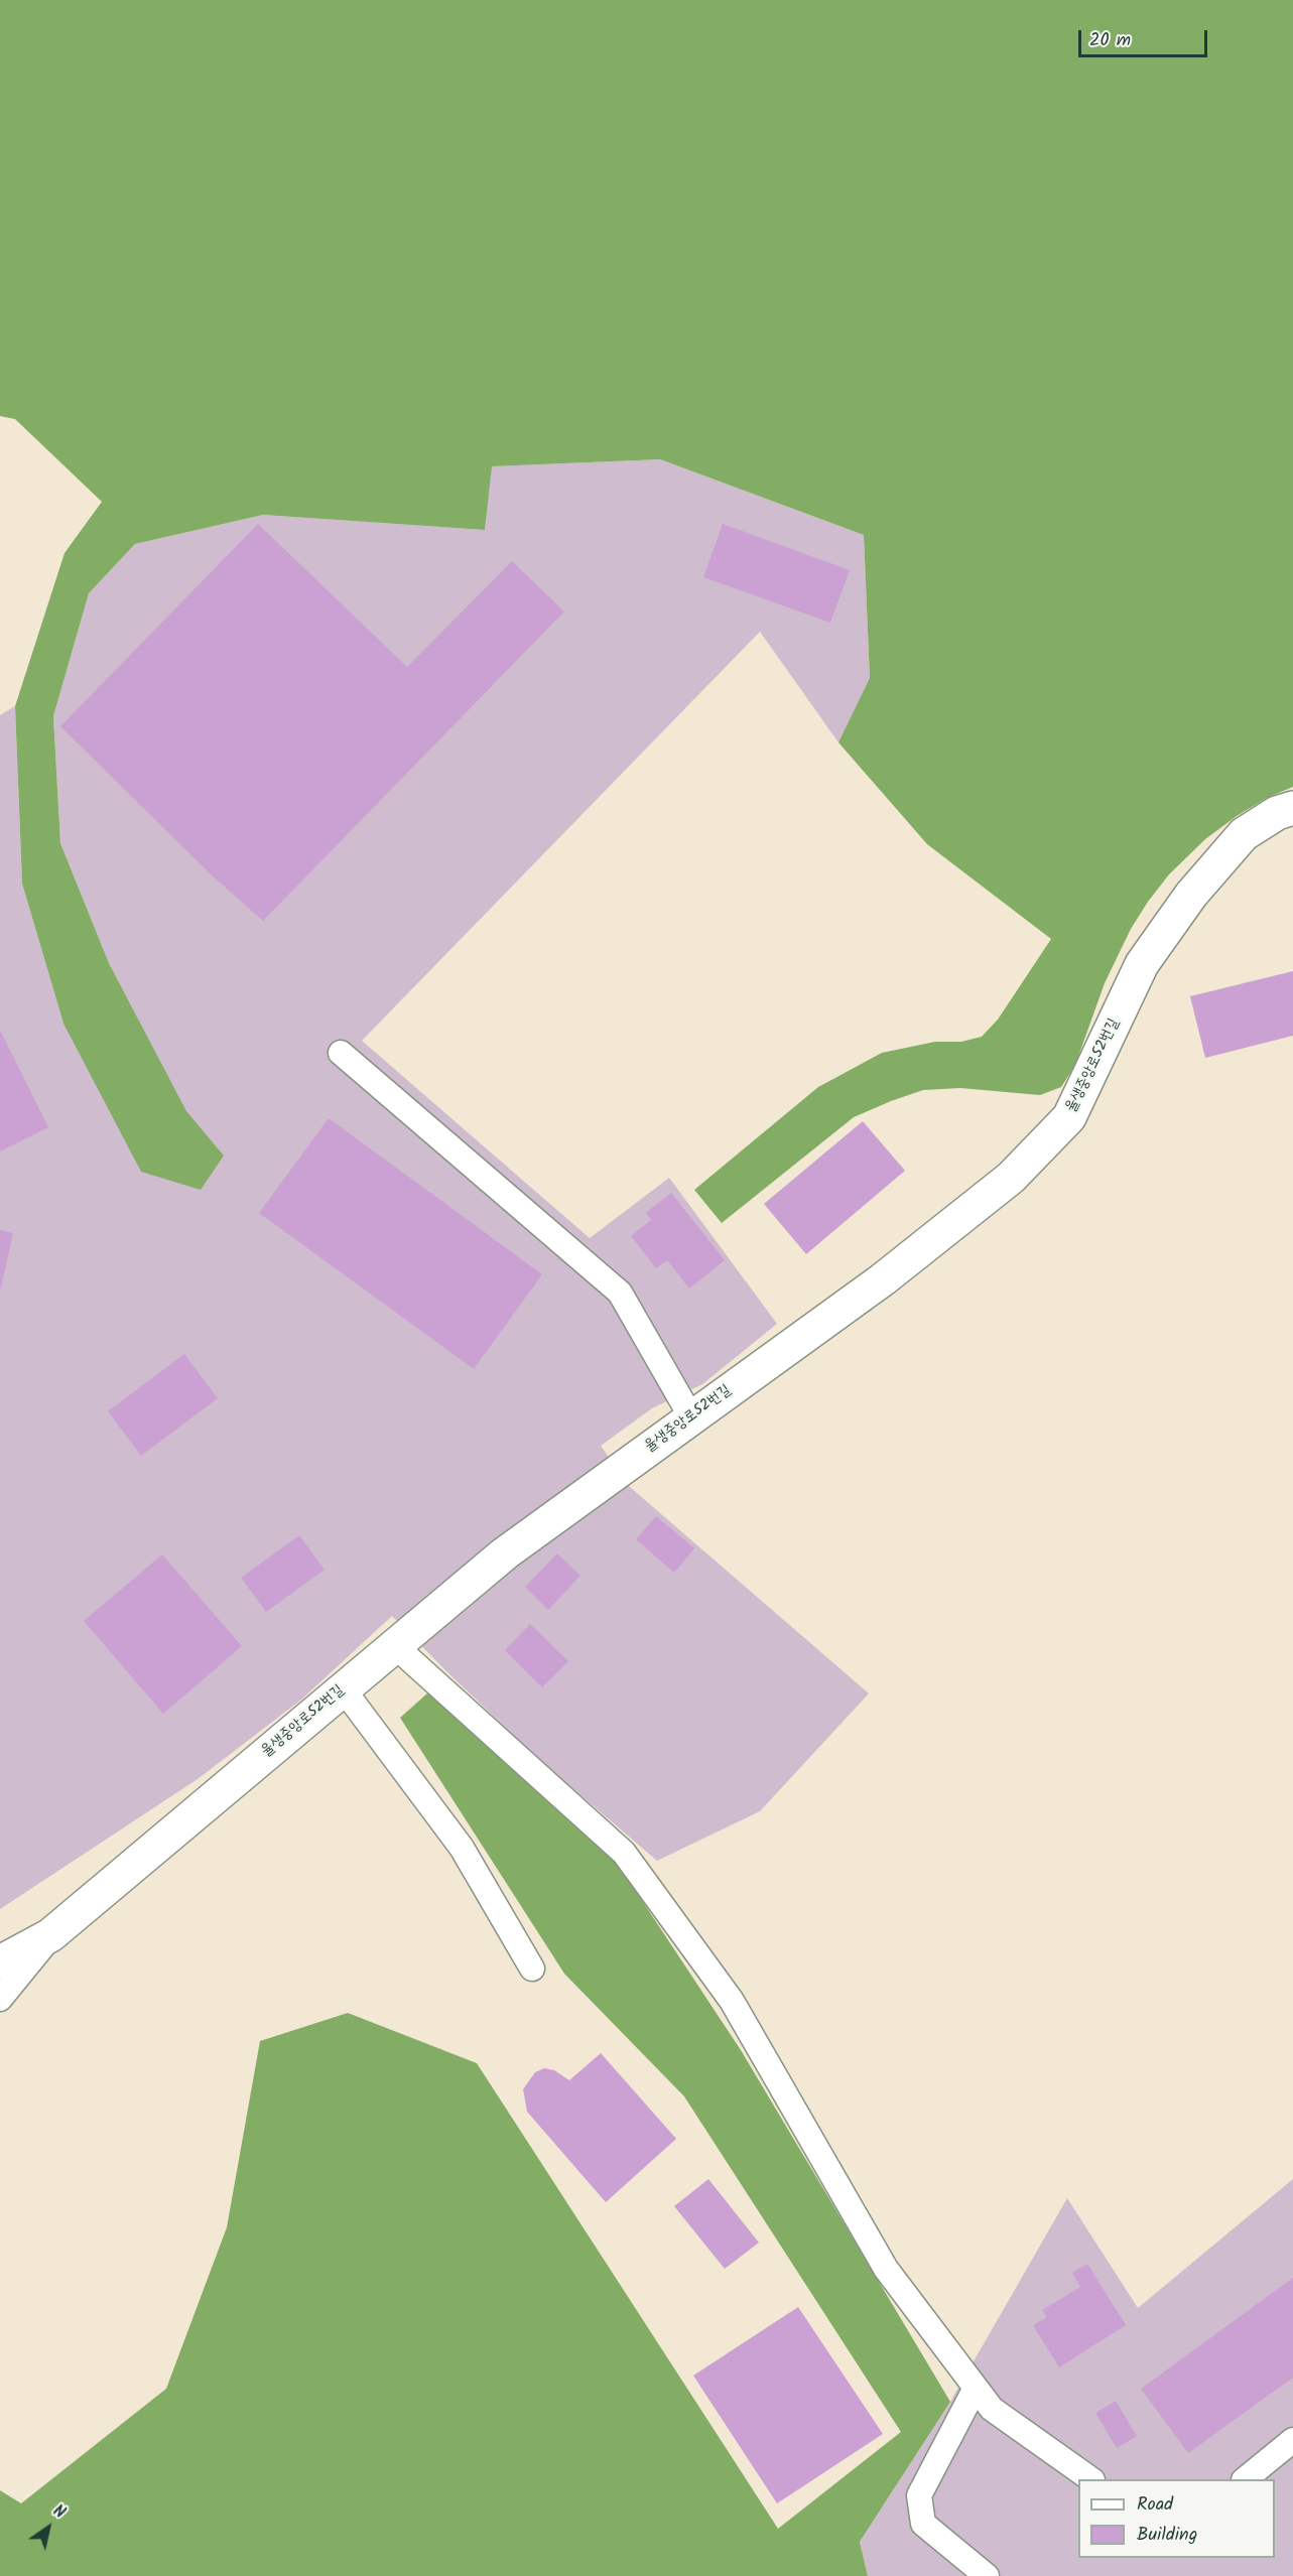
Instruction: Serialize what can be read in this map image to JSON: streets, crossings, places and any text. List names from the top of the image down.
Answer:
{
  "streets": {
    "street": ["율생중앙로52번길"]
  },
  "legend": ["Road", "Building"],
  "scale_bar": "20 m",
  "north": "top right"
}
